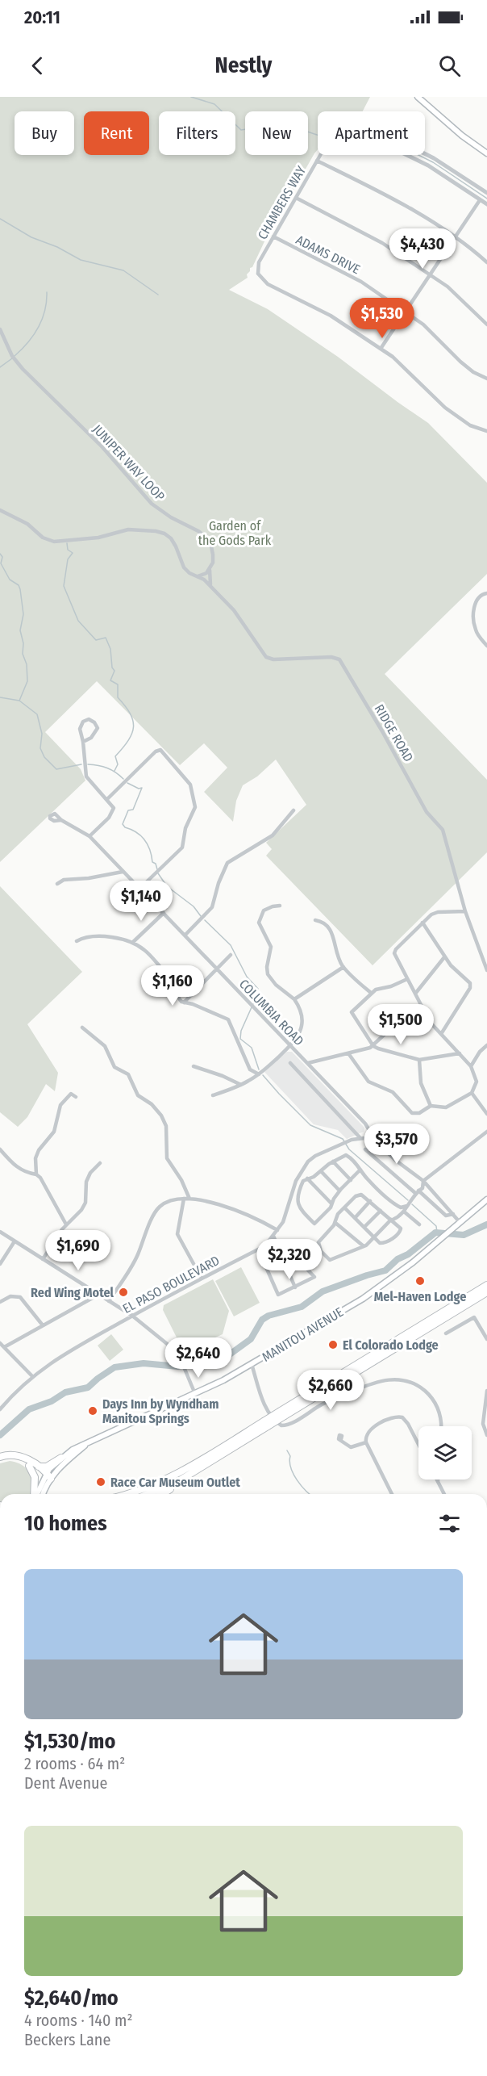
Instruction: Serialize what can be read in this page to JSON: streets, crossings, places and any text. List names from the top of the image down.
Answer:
{
  "streets": {
    "main road": ["MANITOU AVENUE"],
    "street": [
      "CHAMBERS WAY",
      "ADAMS DRIVE",
      "JUNIPER WAY LOOP",
      "RIDGE ROAD",
      "COLUMBIA ROAD",
      "EL PASO BOULEVARD"
    ]
  },
  "crossings": [
    ["CHAMBERS WAY", "ADAMS DRIVE"],
    ["COLUMBIA ROAD", "EL PASO BOULEVARD"],
    ["COLUMBIA ROAD", "MANITOU AVENUE"]
  ],
  "parks": ["Garden of the Gods Park"],
  "places": [
    "Mel-Haven Lodge",
    "Red Wing Motel",
    "El Colorado Lodge",
    "Days Inn by Wyndham Manitou Springs",
    "Race Car Museum Outlet"
  ],
  "page": {
    "status": "20:11",
    "header": "Nestly",
    "chip": [
      "Buy",
      "Rent",
      "Filters",
      "New",
      "Apartment"
    ],
    "price": [
      "$4,430",
      "$1,530",
      "$1,140",
      "$1,160",
      "$1,500",
      "$3,570",
      "$1,690",
      "$2,320",
      "$2,640",
      "$2,660"
    ],
    "heading": "10 homes",
    "list": [
      {
        "name": "$1,530/mo",
        "note": "2 rooms · 64 m² · Dent Avenue"
      },
      {
        "name": "$2,640/mo",
        "note": "4 rooms · 140 m² · Beckers Lane"
      }
    ]
  }
}
